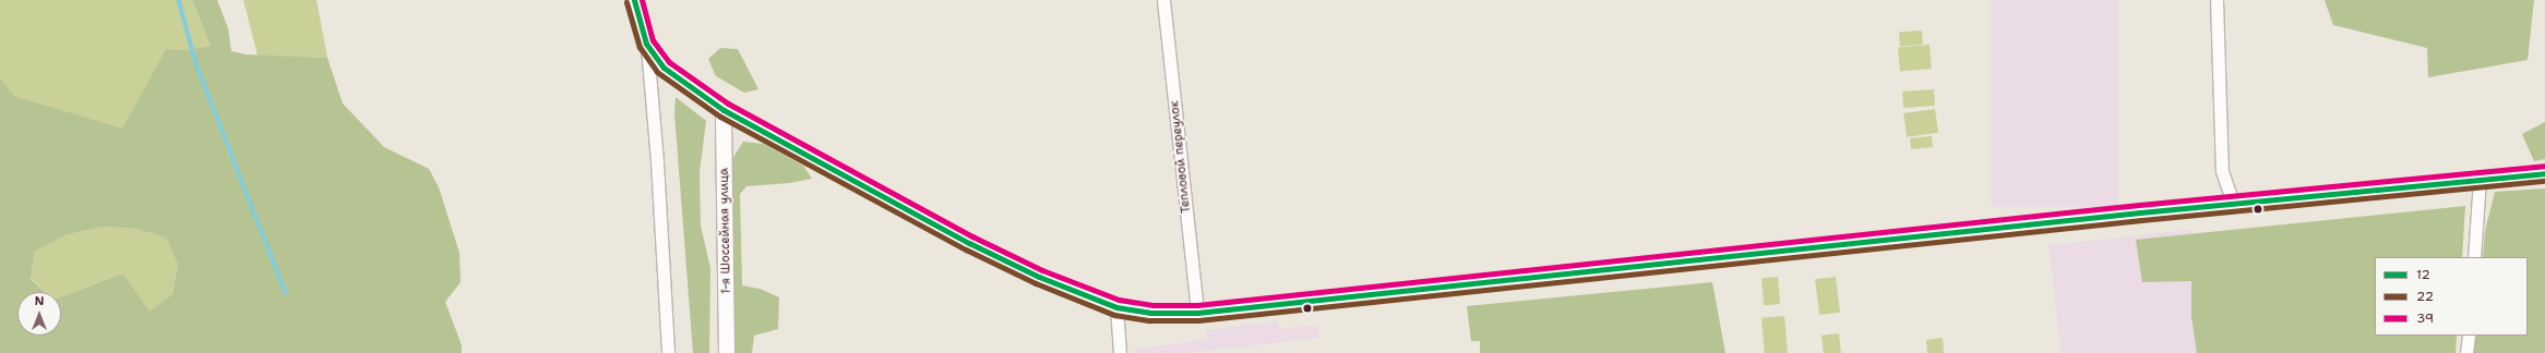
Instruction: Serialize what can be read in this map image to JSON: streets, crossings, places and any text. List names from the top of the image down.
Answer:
{
  "streets": {
    "street": ["Тепловой переулок", "1-я Шоссейная улица"]
  },
  "lines": ["transit line 12", "transit line 39", "transit line 22"],
  "legend": ["12", "22", "39"],
  "north": "top"
}
